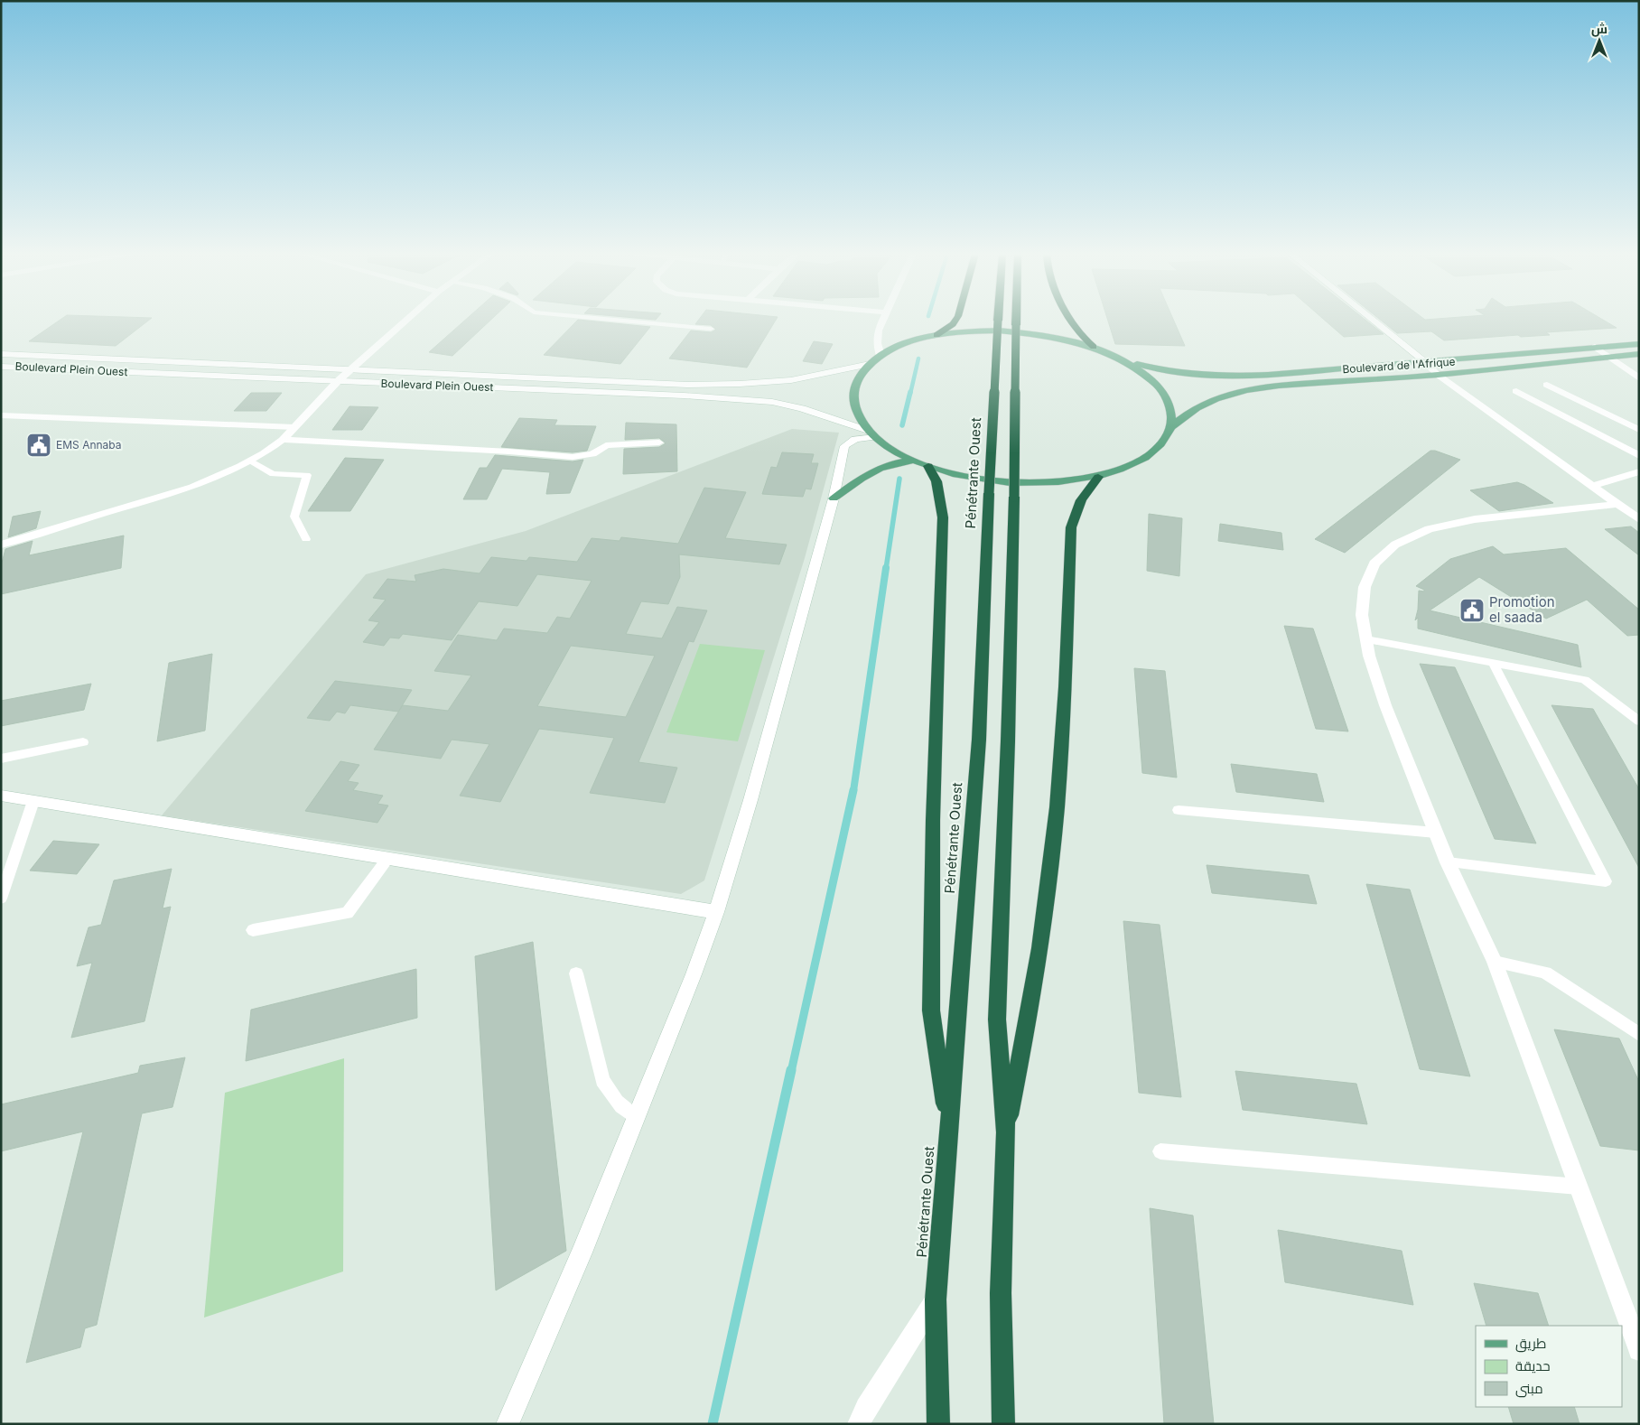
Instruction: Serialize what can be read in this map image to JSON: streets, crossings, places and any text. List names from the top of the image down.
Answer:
{
  "streets": {
    "highway": ["Pénétrante Ouest"],
    "main road": ["Boulevard de l'Afrique"],
    "street": ["Boulevard Plein Ouest"]
  },
  "places": {
    "public building": ["EMS Annaba", "Promotion el saada"]
  },
  "legend": ["طريق", "حديقة", "مبنى"],
  "north": "top"
}
